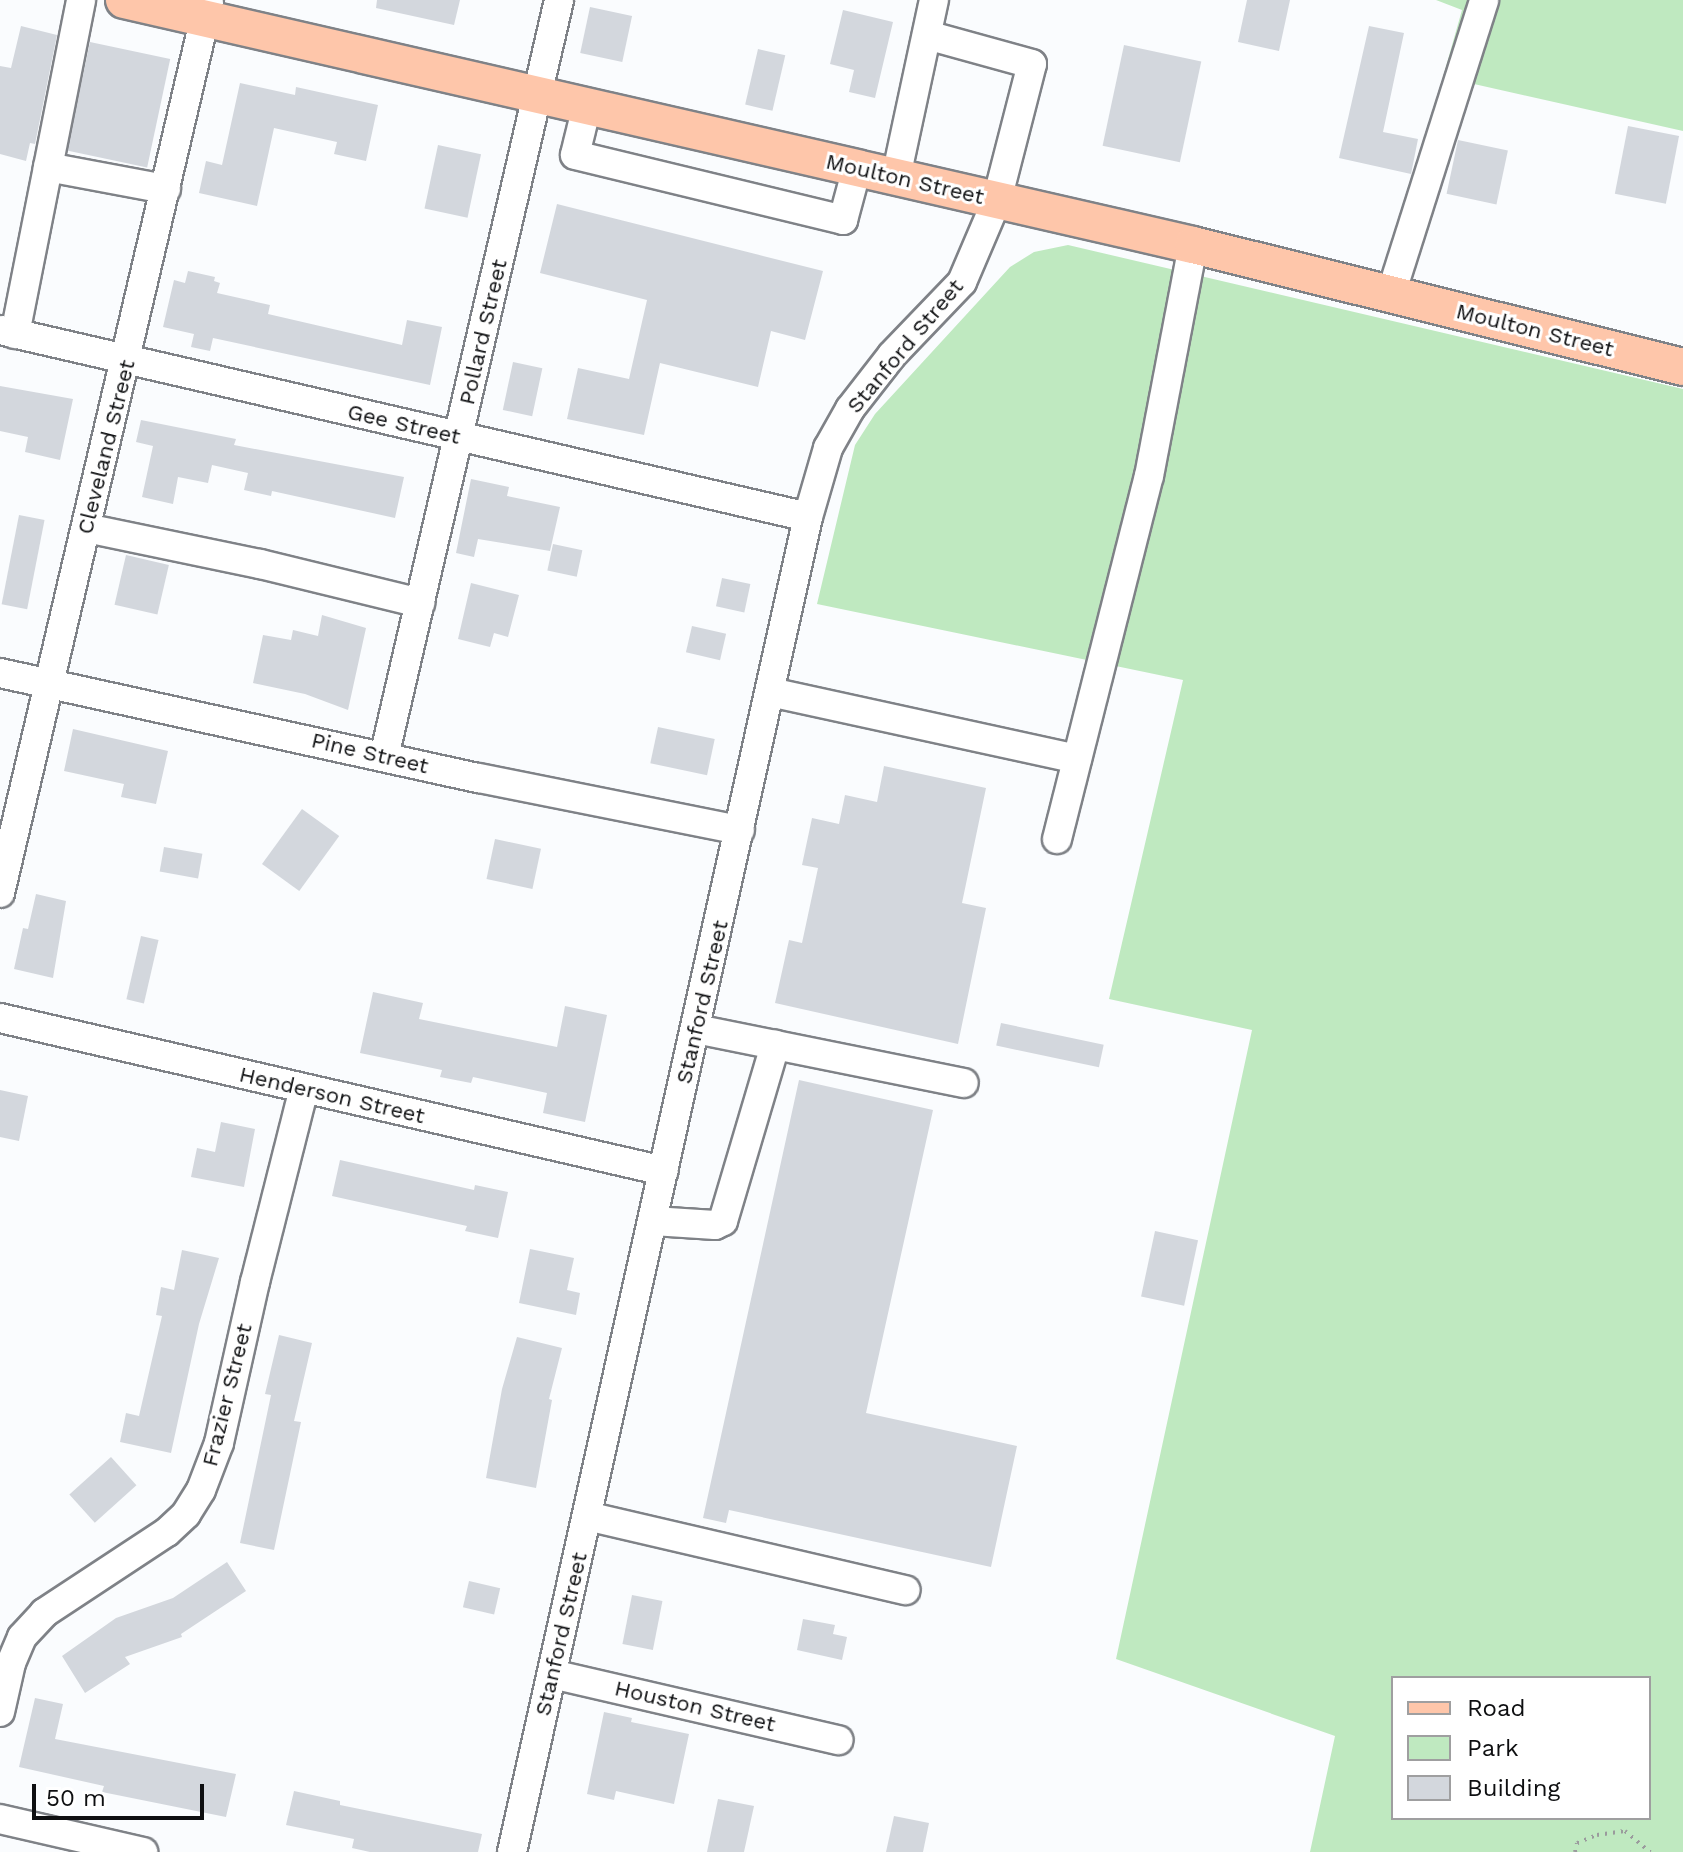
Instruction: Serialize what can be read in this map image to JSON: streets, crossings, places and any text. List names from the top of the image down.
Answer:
{
  "streets": {
    "main road": ["Moulton Street"],
    "street": [
      "Pollard Street",
      "Stanford Street",
      "Gee Street",
      "Cleveland Street",
      "Pine Street",
      "Henderson Street",
      "Frazier Street",
      "Houston Street"
    ]
  },
  "crossings": [
    ["Moulton Street", "Pollard Street"],
    ["Moulton Street", "Stanford Street"],
    ["Moulton Street", "Cleveland Street"],
    ["Pollard Street", "Gee Street"],
    ["Pollard Street", "Pine Street"],
    ["Stanford Street", "Gee Street"],
    ["Stanford Street", "Pine Street"],
    ["Stanford Street", "Henderson Street"],
    ["Stanford Street", "Houston Street"],
    ["Gee Street", "Cleveland Street"],
    ["Cleveland Street", "Pine Street"],
    ["Henderson Street", "Frazier Street"]
  ],
  "legend": ["Road", "Park", "Building"],
  "scale_bar": "50 m"
}
